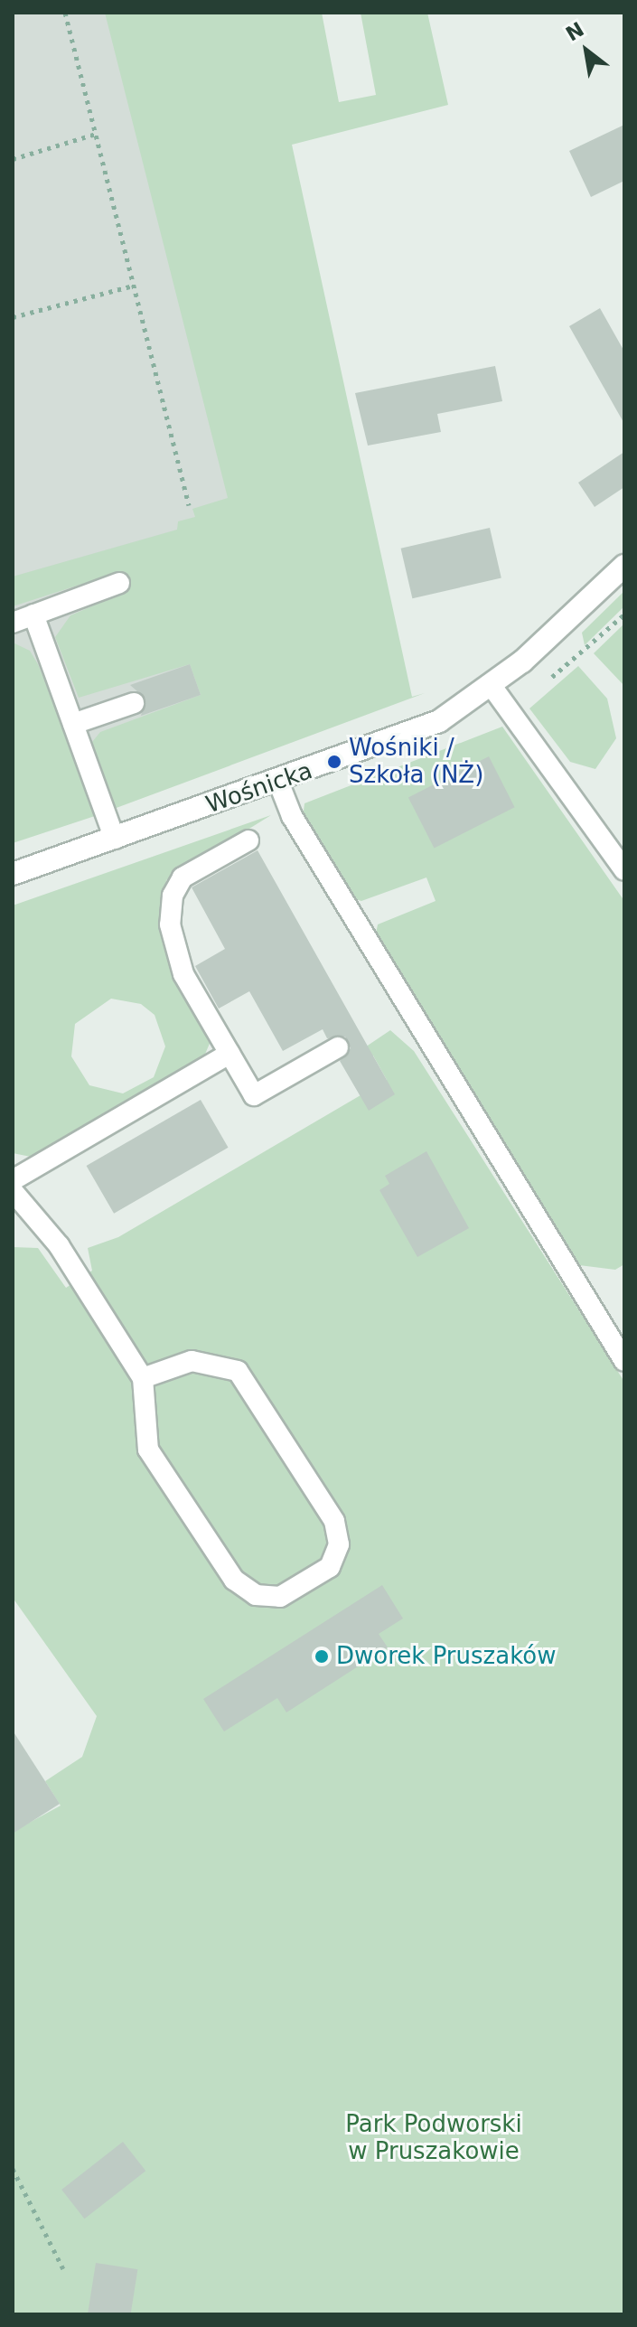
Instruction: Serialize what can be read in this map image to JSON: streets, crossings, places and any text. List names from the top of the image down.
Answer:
{
  "streets": {
    "street": ["Wośnicka"]
  },
  "parks": ["Park Podworski w Pruszakowie"],
  "places": ["Wośniki / Szkoła (NŻ)", "Dworek Pruszaków"],
  "north": "top left"
}
